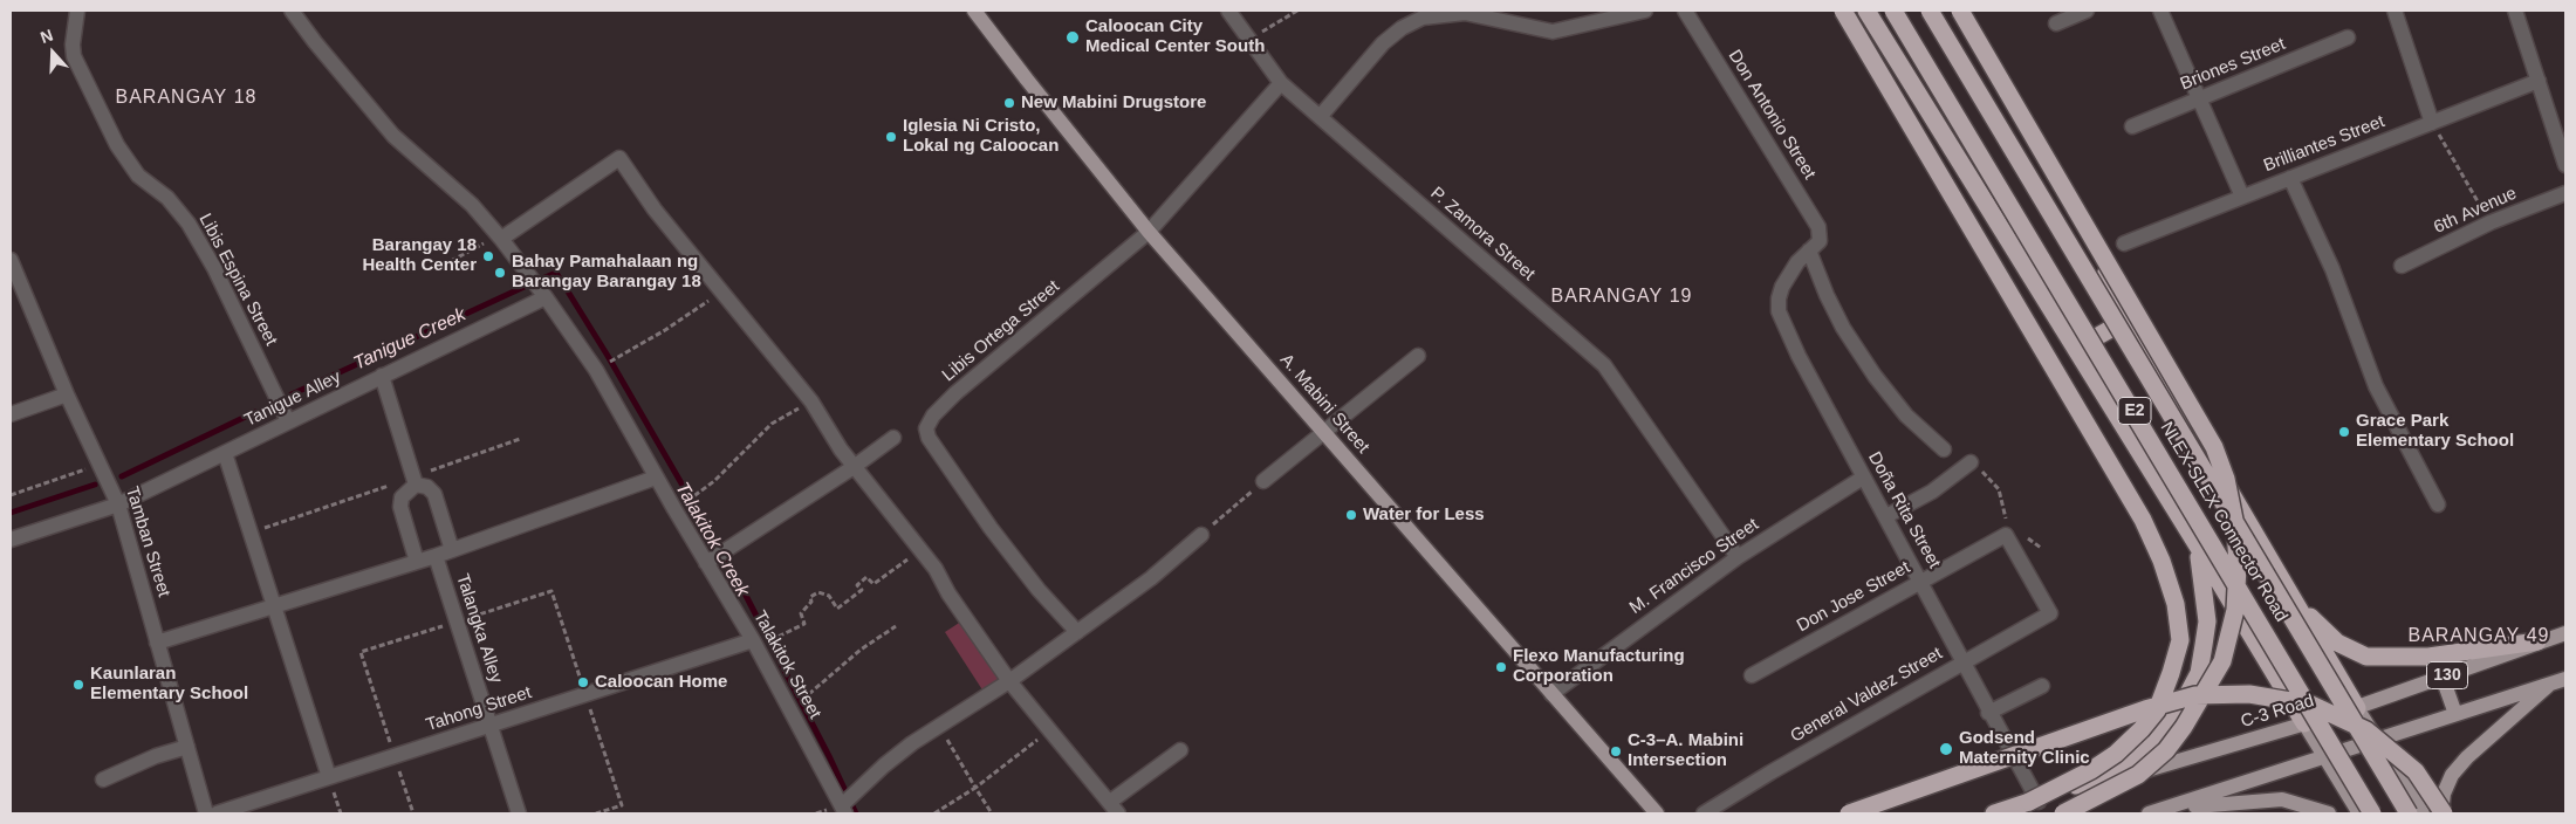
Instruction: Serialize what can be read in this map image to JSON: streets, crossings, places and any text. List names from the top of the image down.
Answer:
{
  "streets": {
    "highway": ["E2", "NLEX-SLEX Connector Road"],
    "main road": ["A. Mabini Street", "130", "C-3 Road"],
    "street": [
      "Briones Street",
      "Don Antonio Street",
      "Brilliantes Street",
      "6th Avenue",
      "P. Zamora Street",
      "Libis Espina Street",
      "Libis Ortega Street",
      "Tanigue Alley",
      "Doña Rita Street",
      "Tamban Street",
      "M. Francisco Street",
      "Don Jose Street",
      "Talangka Alley",
      "Talakitok Street",
      "General Valdez Street",
      "Tahong Street"
    ]
  },
  "crossings": [
    ["Don Antonio Street", "Doña Rita Street"],
    ["P. Zamora Street", "Libis Ortega Street"],
    ["P. Zamora Street", "M. Francisco Street"],
    ["Libis Espina Street", "Tanigue Alley"],
    ["Libis Ortega Street", "A. Mabini Street"],
    ["Tanigue Alley", "Tamban Street"],
    ["Tanigue Alley", "Talakitok Street"],
    ["A. Mabini Street", "M. Francisco Street"],
    ["Doña Rita Street", "M. Francisco Street"],
    ["Doña Rita Street", "Don Jose Street"],
    ["Doña Rita Street", "General Valdez Street"],
    ["Doña Rita Street", "C-3 Road"],
    ["Don Jose Street", "General Valdez Street"],
    ["Talangka Alley", "Tahong Street"],
    ["Talakitok Street", "Tahong Street"]
  ],
  "districts": ["BARANGAY 18", "BARANGAY 19", "BARANGAY 49"],
  "water": ["Tanigue Creek", "Talakitok Creek"],
  "places": [
    "Caloocan City Medical Center South",
    "New Mabini Drugstore",
    "Iglesia Ni Cristo, Lokal ng Caloocan",
    "Barangay 18 Health Center",
    "Bahay Pamahalaan ng Barangay Barangay 18",
    "Grace Park Elementary School",
    "Water for Less",
    "Flexo Manufacturing Corporation",
    "Caloocan Home",
    "Kaunlaran Elementary School",
    "Godsend Maternity Clinic",
    "C-3–A. Mabini Intersection"
  ],
  "north": "top"
}
